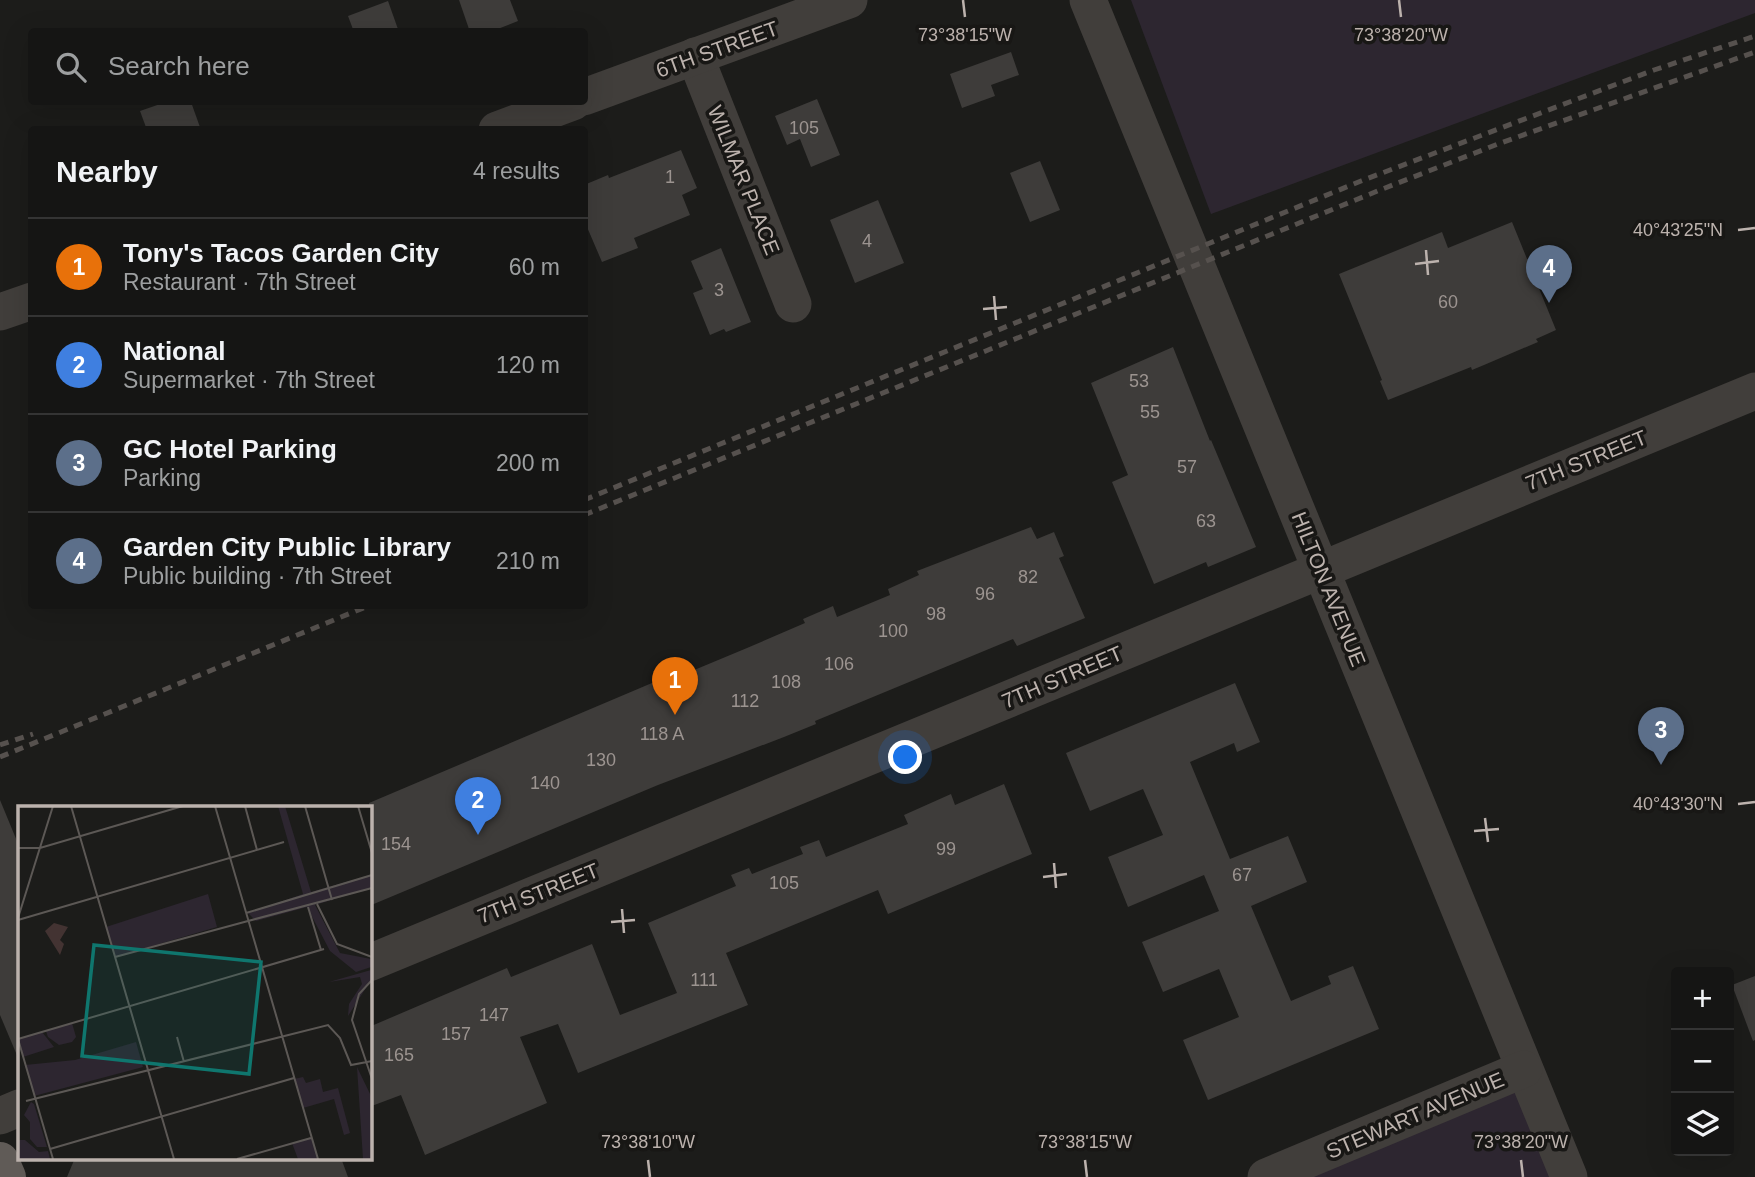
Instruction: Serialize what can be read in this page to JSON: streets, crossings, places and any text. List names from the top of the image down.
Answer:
{
  "streets": {
    "street": [
      "6TH STREET",
      "WILMAR PLACE",
      "7TH STREET",
      "HILTON AVENUE",
      "STEWART AVENUE"
    ]
  },
  "crossings": [
    ["6TH STREET", "WILMAR PLACE"],
    ["7TH STREET", "HILTON AVENUE"],
    ["HILTON AVENUE", "STEWART AVENUE"]
  ],
  "house_numbers": [
    "105",
    "1",
    "4",
    "3",
    "60",
    "53",
    "55",
    "57",
    "63",
    "82",
    "96",
    "98",
    "100",
    "106",
    "108",
    "112",
    "118 A",
    "130",
    "140",
    "154",
    "99",
    "67",
    "105",
    "111",
    "147",
    "157",
    "165"
  ],
  "page": {
    "search": "Search here",
    "heading": ["Nearby", "4 results"],
    "list": [
      {
        "mark": "1",
        "name": "Tony's Tacos Garden City",
        "note": "Restaurant · 7th Street",
        "value": "60 m"
      },
      {
        "mark": "2",
        "name": "National",
        "note": "Supermarket · 7th Street",
        "value": "120 m"
      },
      {
        "mark": "3",
        "name": "GC Hotel Parking",
        "note": "Parking",
        "value": "200 m"
      },
      {
        "mark": "4",
        "name": "Garden City Public Library",
        "note": "Public building · 7th Street",
        "value": "210 m"
      }
    ],
    "pins": [
      "4",
      "1",
      "3",
      "2"
    ],
    "map_buttons": ["+", "−"]
  },
  "coordinates": [
    "73°38'15\"W",
    "73°38'20\"W",
    "40°43'25\"N",
    "40°43'30\"N",
    "73°38'10\"W"
  ]
}
